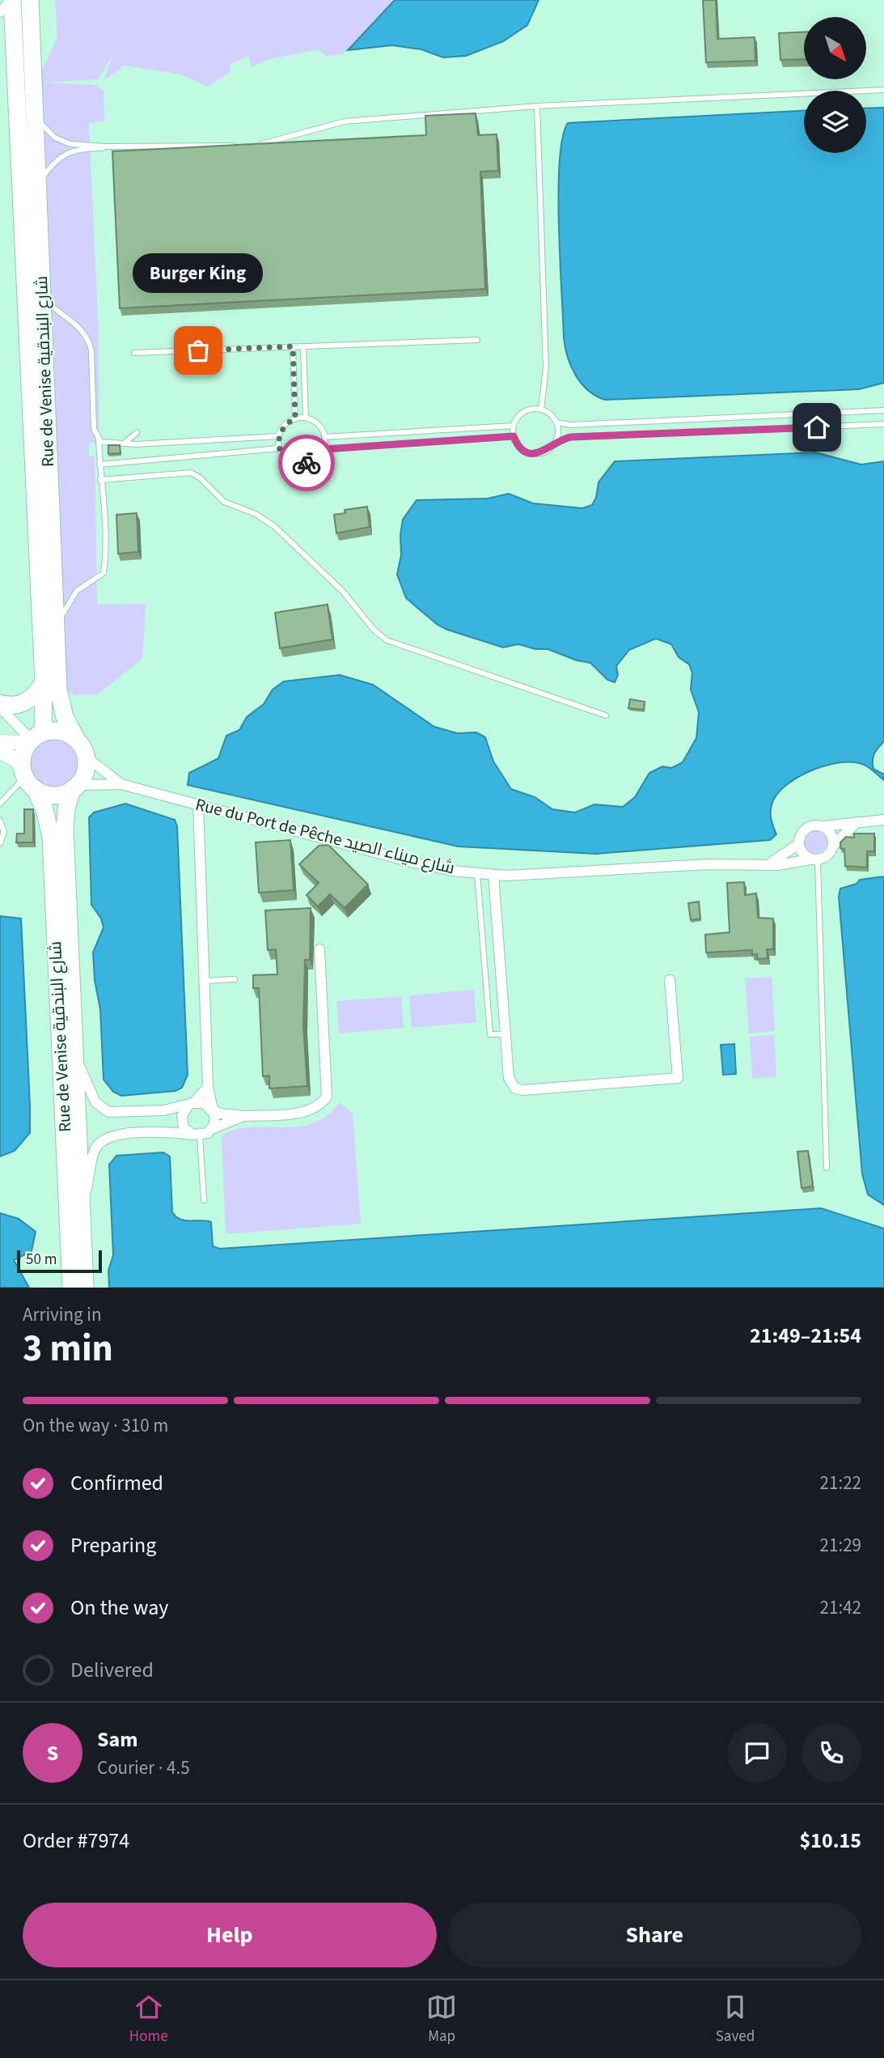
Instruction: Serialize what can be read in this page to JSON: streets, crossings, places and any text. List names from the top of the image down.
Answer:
{
  "streets": {
    "main road": ["Rue de Venise شارع البندقية"],
    "street": ["Rue du Port de Pêche شارع ميناء الصيد"]
  },
  "crossings": [
    ["Rue de Venise شارع البندقية", "Rue du Port de Pêche شارع ميناء الصيد"]
  ],
  "places": ["Burger King"],
  "scale_bar": "50 m",
  "north": "bottom right",
  "page": {
    "bubble": "Burger King",
    "scale": "50 m",
    "heading": ["3 min", "Arriving in", "21:49–21:54"],
    "panel": [
      "Sam",
      "Courier · 4.5",
      "Order #7974",
      "$10.15"
    ],
    "bar": "On the way · 310 m",
    "list": [
      ["Confirmed", "21:22"],
      ["Preparing", "21:29"],
      ["On the way", "21:42"],
      "Delivered"
    ],
    "round": "S",
    "buttons": ["Help", "Share"],
    "tabs": ["Home", "Map", "Saved"]
  }
}
